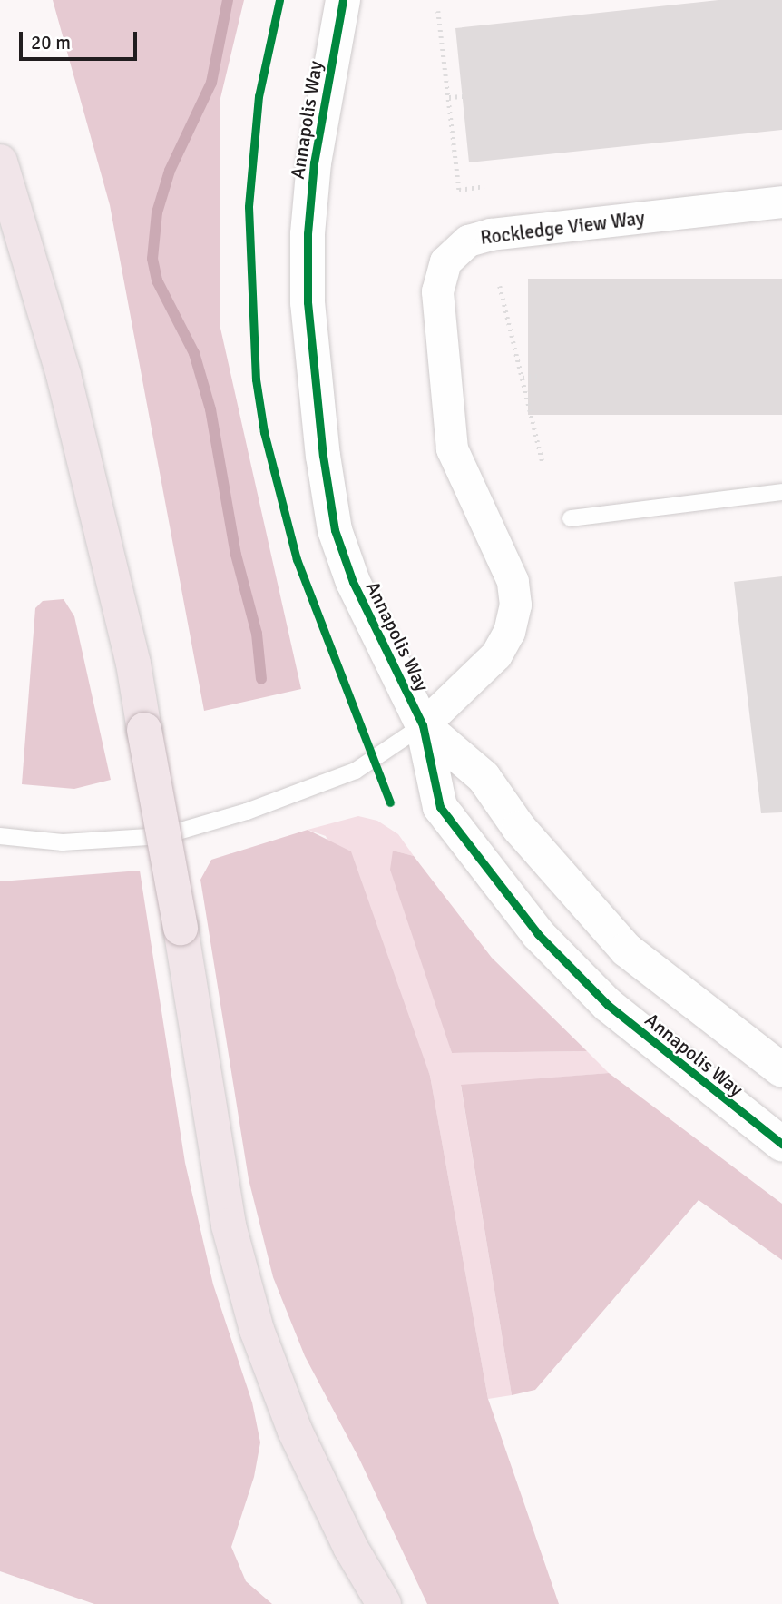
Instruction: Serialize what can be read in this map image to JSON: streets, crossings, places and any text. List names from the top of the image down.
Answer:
{
  "streets": {
    "street": ["Annapolis Way", "Rockledge View Way"]
  },
  "crossings": [
    ["Annapolis Way", "Rockledge View Way"]
  ],
  "scale_bar": "20 m"
}
